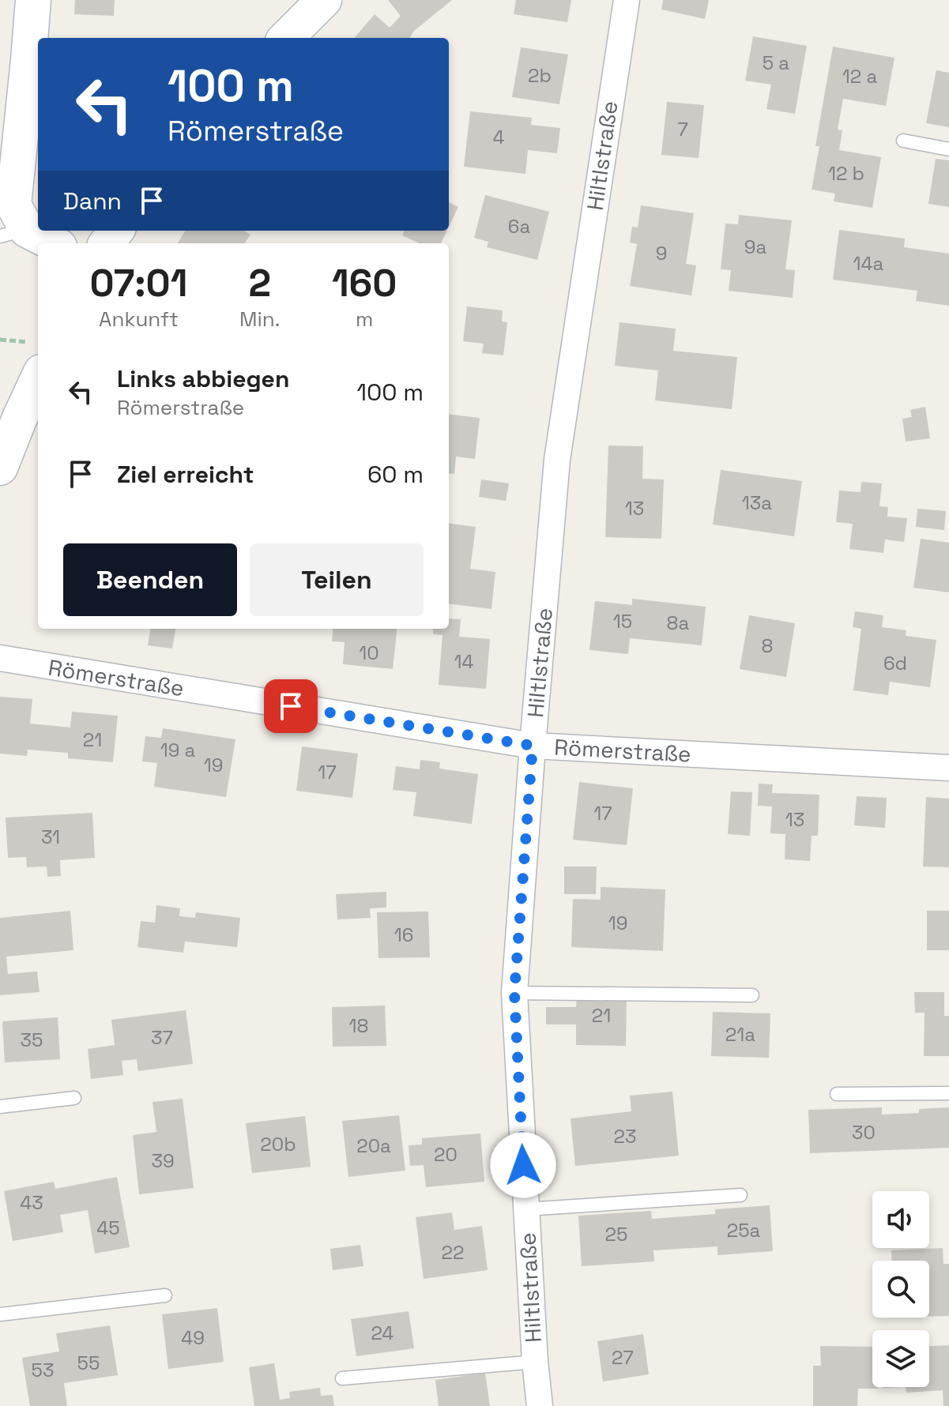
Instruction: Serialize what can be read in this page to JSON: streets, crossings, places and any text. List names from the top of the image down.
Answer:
{
  "streets": {
    "street": ["Hiltlstraße", "Römerstraße"]
  },
  "crossings": [
    ["Hiltlstraße", "Römerstraße"]
  ],
  "house_numbers": [
    "5 a",
    "2b",
    "12 a",
    "7",
    "4",
    "12 b",
    "6a",
    "9a",
    "9",
    "14a",
    "13a",
    "13",
    "15",
    "8a",
    "8",
    "10",
    "14",
    "6d",
    "21",
    "19 a",
    "19",
    "17",
    "17",
    "13",
    "31",
    "19",
    "16",
    "21",
    "18",
    "21a",
    "37",
    "35",
    "30",
    "23",
    "20b",
    "20a",
    "20",
    "39",
    "43",
    "45",
    "25a",
    "25",
    "22",
    "24",
    "49",
    "27",
    "55",
    "53"
  ],
  "page": {
    "turn": ["100 m", "Römerstraße"],
    "then": "Dann",
    "eta": [
      "07:01",
      "Ankunft",
      "2",
      "Min.",
      "160",
      "m"
    ],
    "list": [
      {
        "name": "Links abbiegen",
        "note": "Römerstraße",
        "value": "100 m"
      },
      {
        "name": "Ziel erreicht",
        "value": "60 m"
      }
    ],
    "buttons": ["Beenden", "Teilen"]
  }
}
